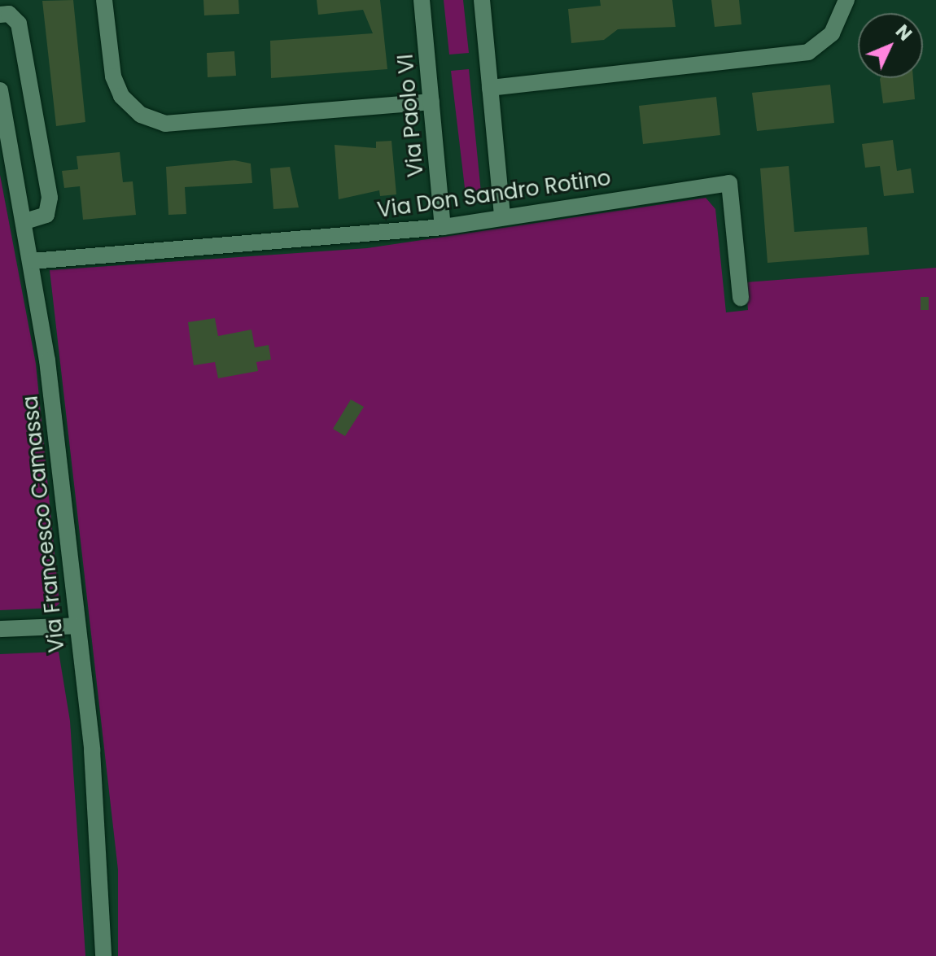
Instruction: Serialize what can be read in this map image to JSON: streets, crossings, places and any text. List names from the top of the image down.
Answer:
{
  "streets": {
    "street": ["Via Paolo VI", "Via Don Sandro Rotino", "Via Francesco Camassa"]
  },
  "crossings": [
    ["Via Paolo VI", "Via Don Sandro Rotino"],
    ["Via Don Sandro Rotino", "Via Francesco Camassa"]
  ],
  "north": "top right"
}
